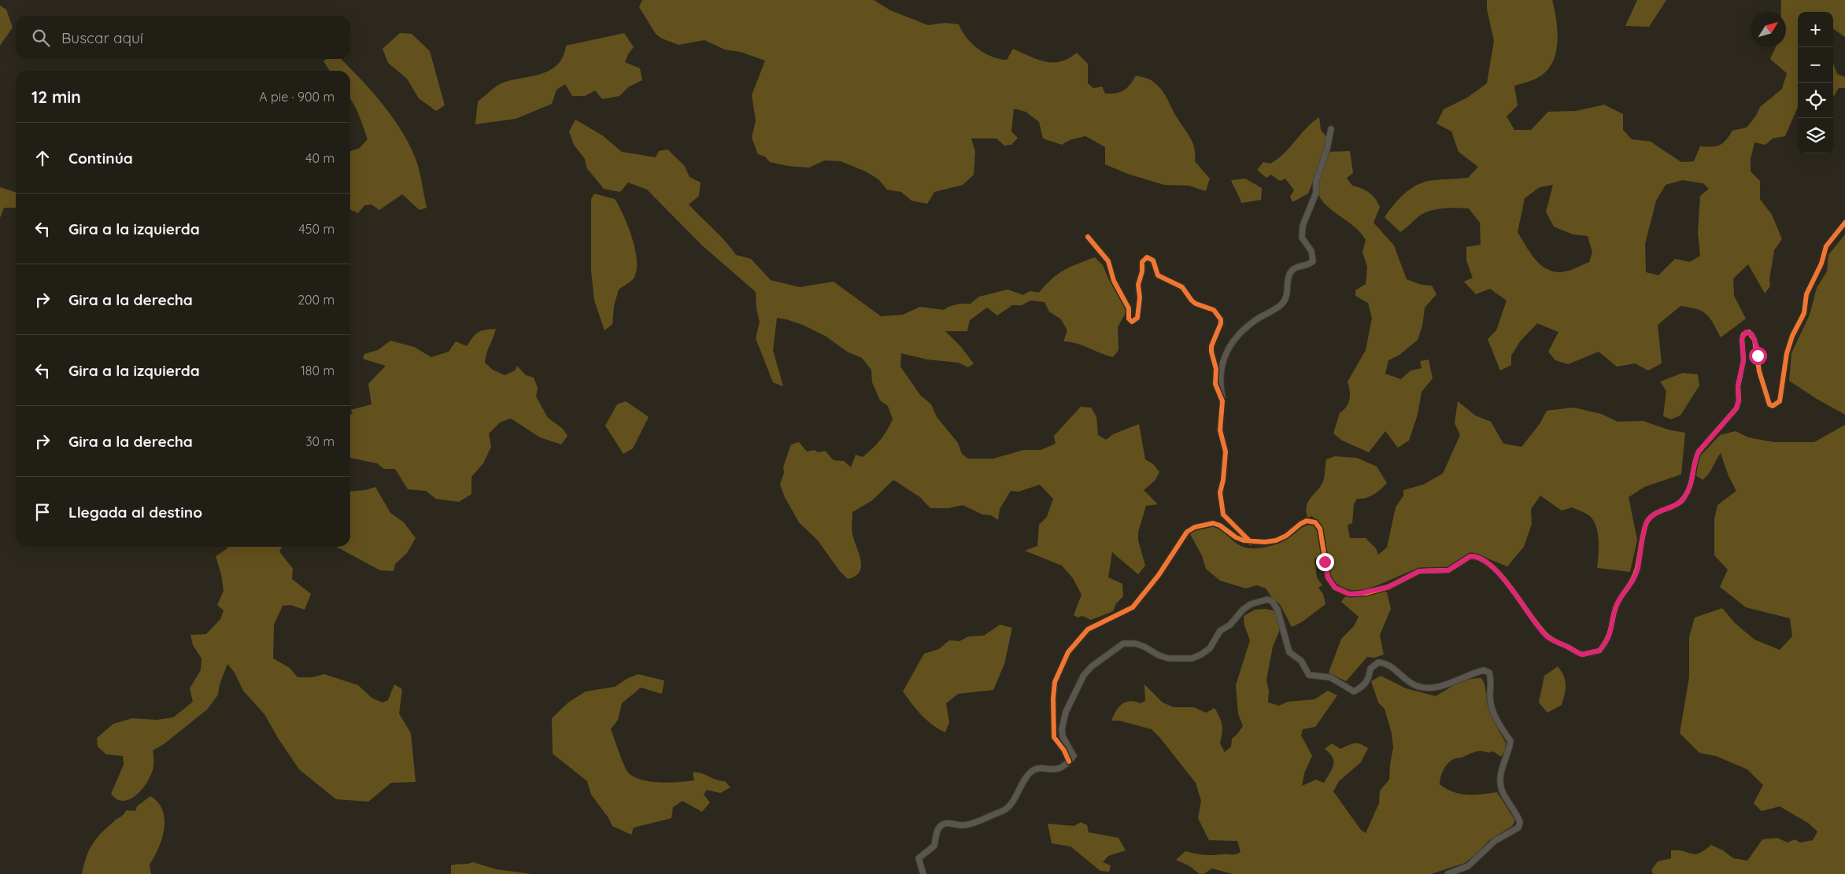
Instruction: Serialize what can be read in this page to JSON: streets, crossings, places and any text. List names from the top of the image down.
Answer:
{
  "north": "top right",
  "page": {
    "map_buttons": ["+", "−"],
    "search": "Buscar aquí",
    "heading": ["12 min", "A pie · 900 m"],
    "list": [
      ["Continúa", "40 m"],
      ["Gira a la izquierda", "450 m"],
      ["Gira a la derecha", "200 m"],
      ["Gira a la izquierda", "180 m"],
      ["Gira a la derecha", "30 m"],
      "Llegada al destino"
    ]
  }
}
